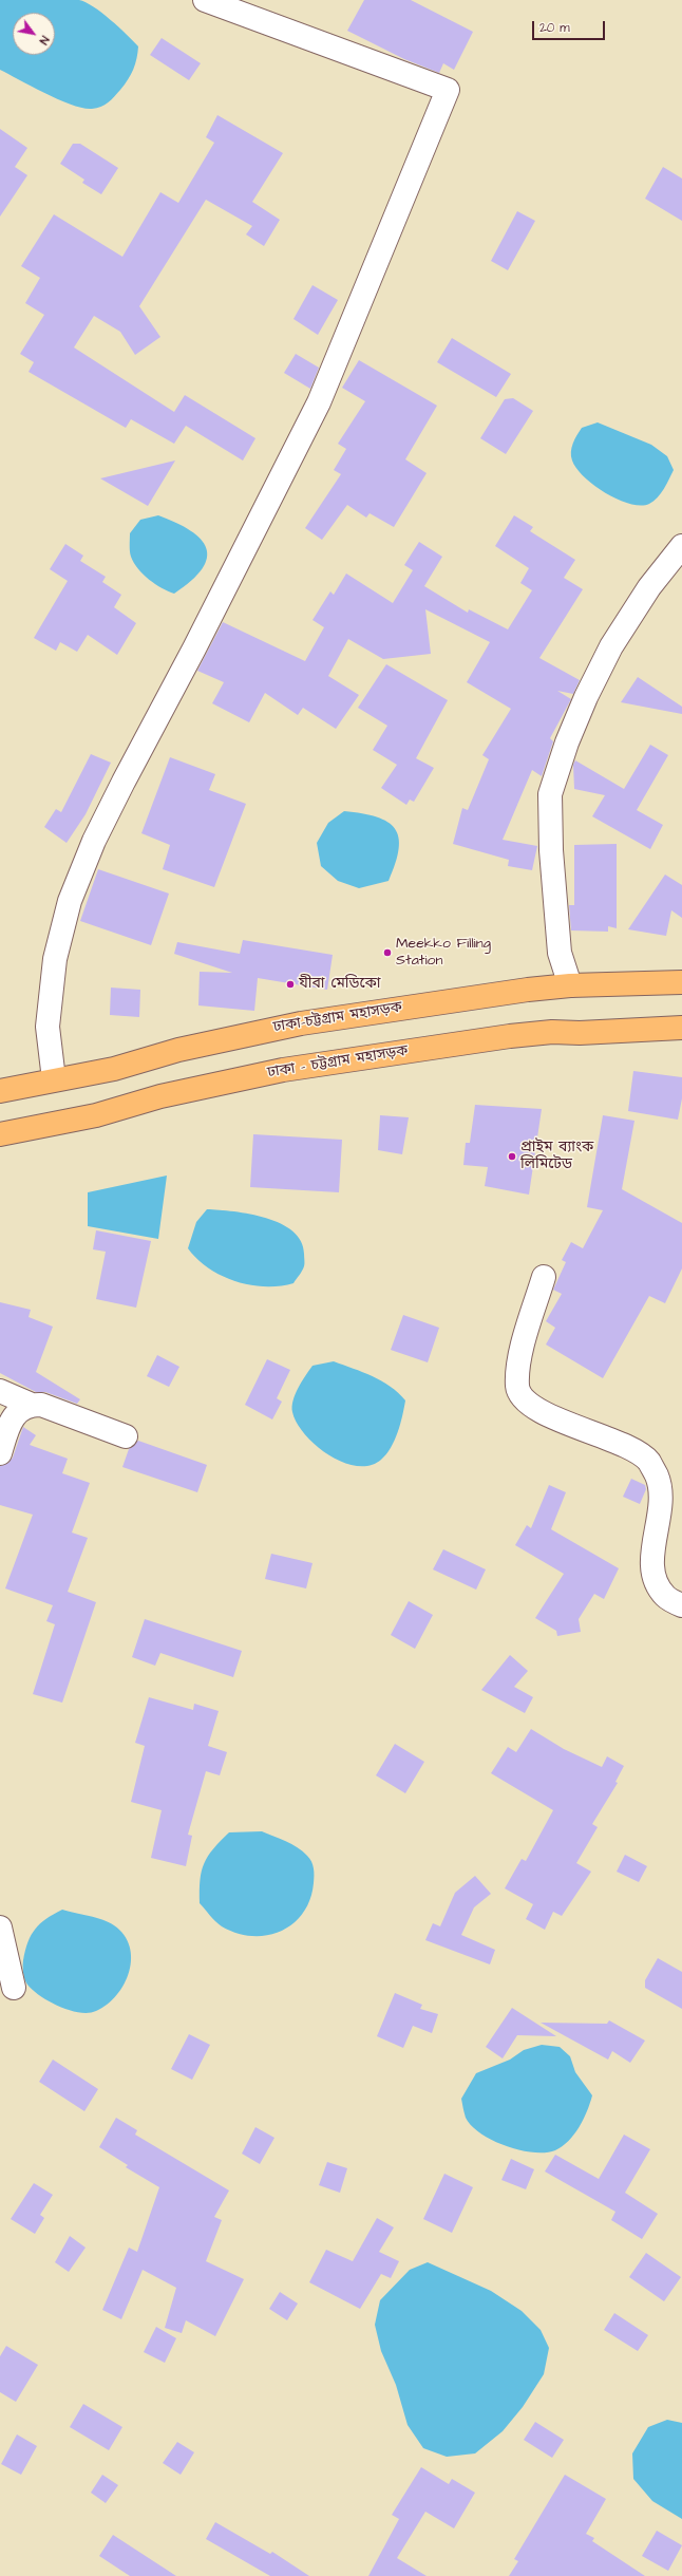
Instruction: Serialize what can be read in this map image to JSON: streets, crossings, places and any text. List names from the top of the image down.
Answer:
{
  "streets": {
    "highway": ["ঢাকা-চট্টগ্রাম মহাসড়ক", "ঢাকা - চট্টগ্রাম মহাসড়ক"]
  },
  "places": ["Meekko Filling Station", "যীবা মেডিকো", "প্রাইম ব্যাংক লিমিটেড"],
  "scale_bar": "20 m",
  "north": "bottom right"
}
